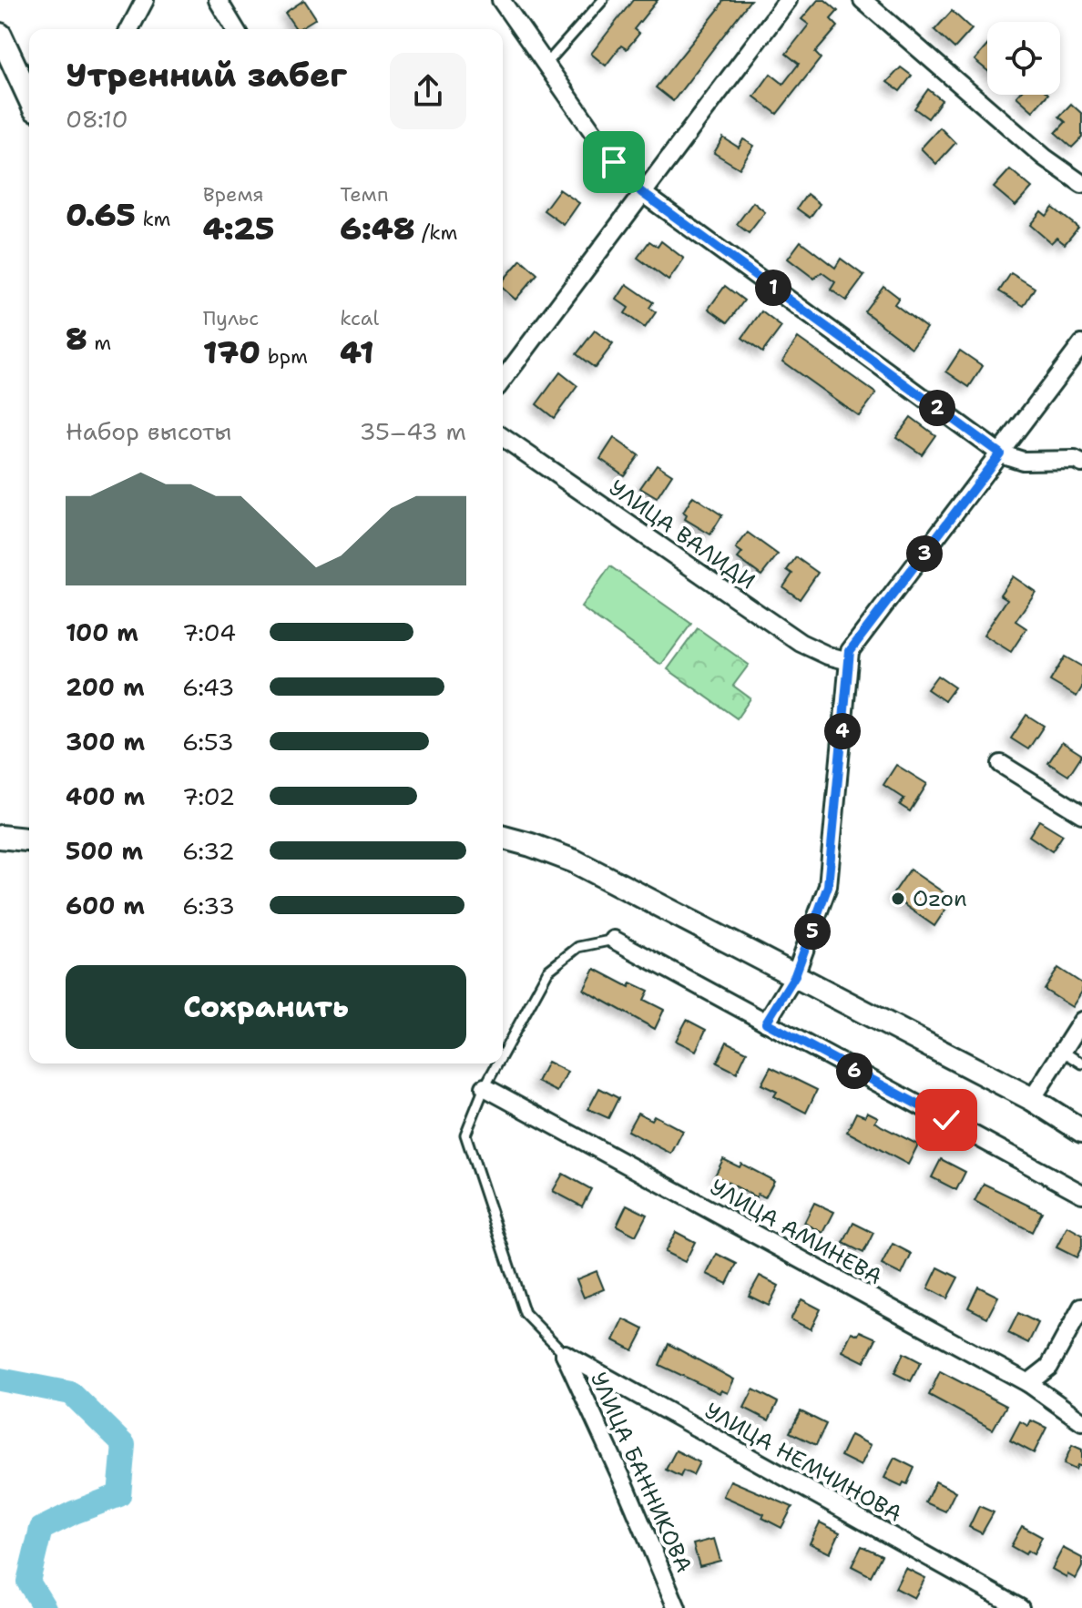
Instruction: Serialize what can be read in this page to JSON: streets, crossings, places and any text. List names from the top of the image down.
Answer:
{
  "streets": {
    "street": [
      "УЛИЦА ВАЛИДИ",
      "УЛИЦА АМИНЕВА",
      "УЛИЦА НЕМЧИНОВА",
      "УЛИЦА БАННИКОВА"
    ]
  },
  "crossings": [
    ["УЛИЦА НЕМЧИНОВА", "УЛИЦА БАННИКОВА"]
  ],
  "places": ["Ozon"],
  "page": {
    "heading": ["Утренний забег", "08:10"],
    "stats": [
      ["0.65 km"],
      ["Время", "4:25"],
      ["Темп", "6:48 /km"],
      ["8 m"],
      ["Пульс", "170 bpm"],
      ["kcal", "41"]
    ],
    "pins": [
      "1",
      "2",
      "3",
      "4",
      "5",
      "6"
    ],
    "chart": ["Набор высоты", "35–43 m"],
    "list": [
      {
        "name": "100 m",
        "note": "7:04"
      },
      {
        "name": "200 m",
        "note": "6:43"
      },
      {
        "name": "300 m",
        "note": "6:53"
      },
      {
        "name": "400 m",
        "note": "7:02"
      },
      {
        "name": "500 m",
        "note": "6:32"
      },
      {
        "name": "600 m",
        "note": "6:33"
      }
    ],
    "buttons": "Сохранить"
  }
}
